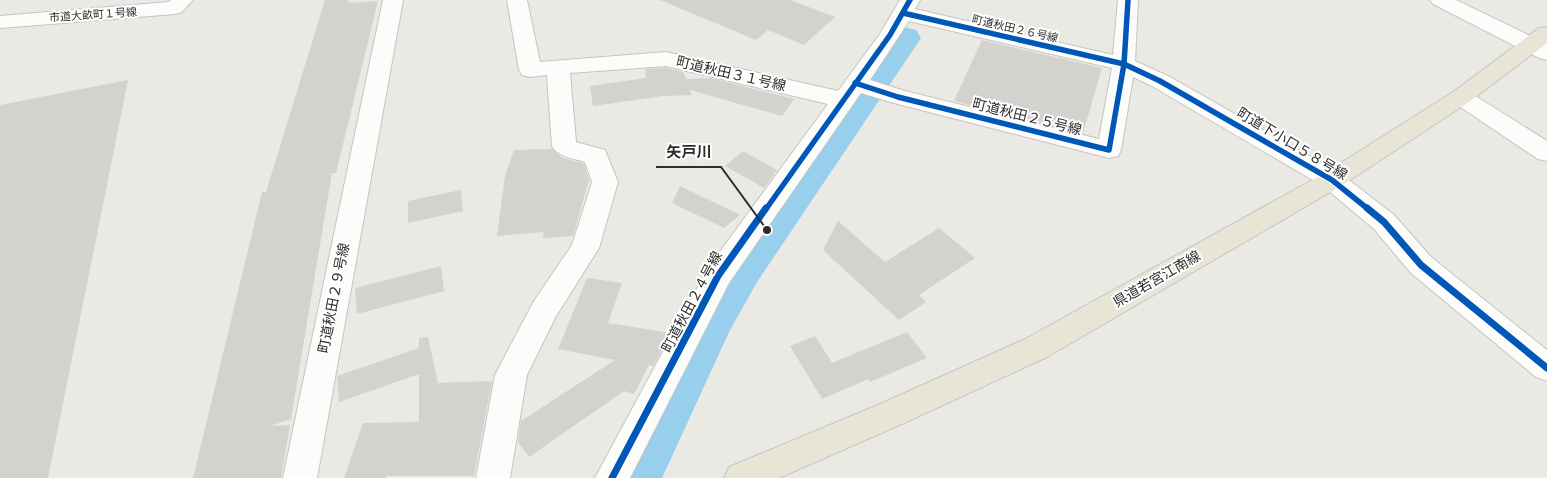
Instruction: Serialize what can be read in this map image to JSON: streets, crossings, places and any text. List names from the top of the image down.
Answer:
{
  "streets": {
    "main road": ["県道若宮江南線"],
    "street": [
      "市道大畝町１号線",
      "町道秋田２６号線",
      "町道秋田３１号線",
      "町道秋田２５号線",
      "町道下小口５８号線",
      "町道秋田２９号線",
      "町道秋田２４号線"
    ]
  },
  "crossings": [
    ["町道秋田２６号線", "町道秋田２５号線"],
    ["町道秋田２６号線", "町道下小口５８号線"],
    ["町道秋田２６号線", "町道秋田２４号線"],
    ["町道秋田３１号線", "町道秋田２５号線"],
    ["町道秋田３１号線", "町道秋田２４号線"],
    ["町道秋田２５号線", "町道下小口５８号線"],
    ["町道秋田２５号線", "町道秋田２４号線"],
    ["町道下小口５８号線", "県道若宮江南線"]
  ],
  "places": ["矢戸川"]
}
